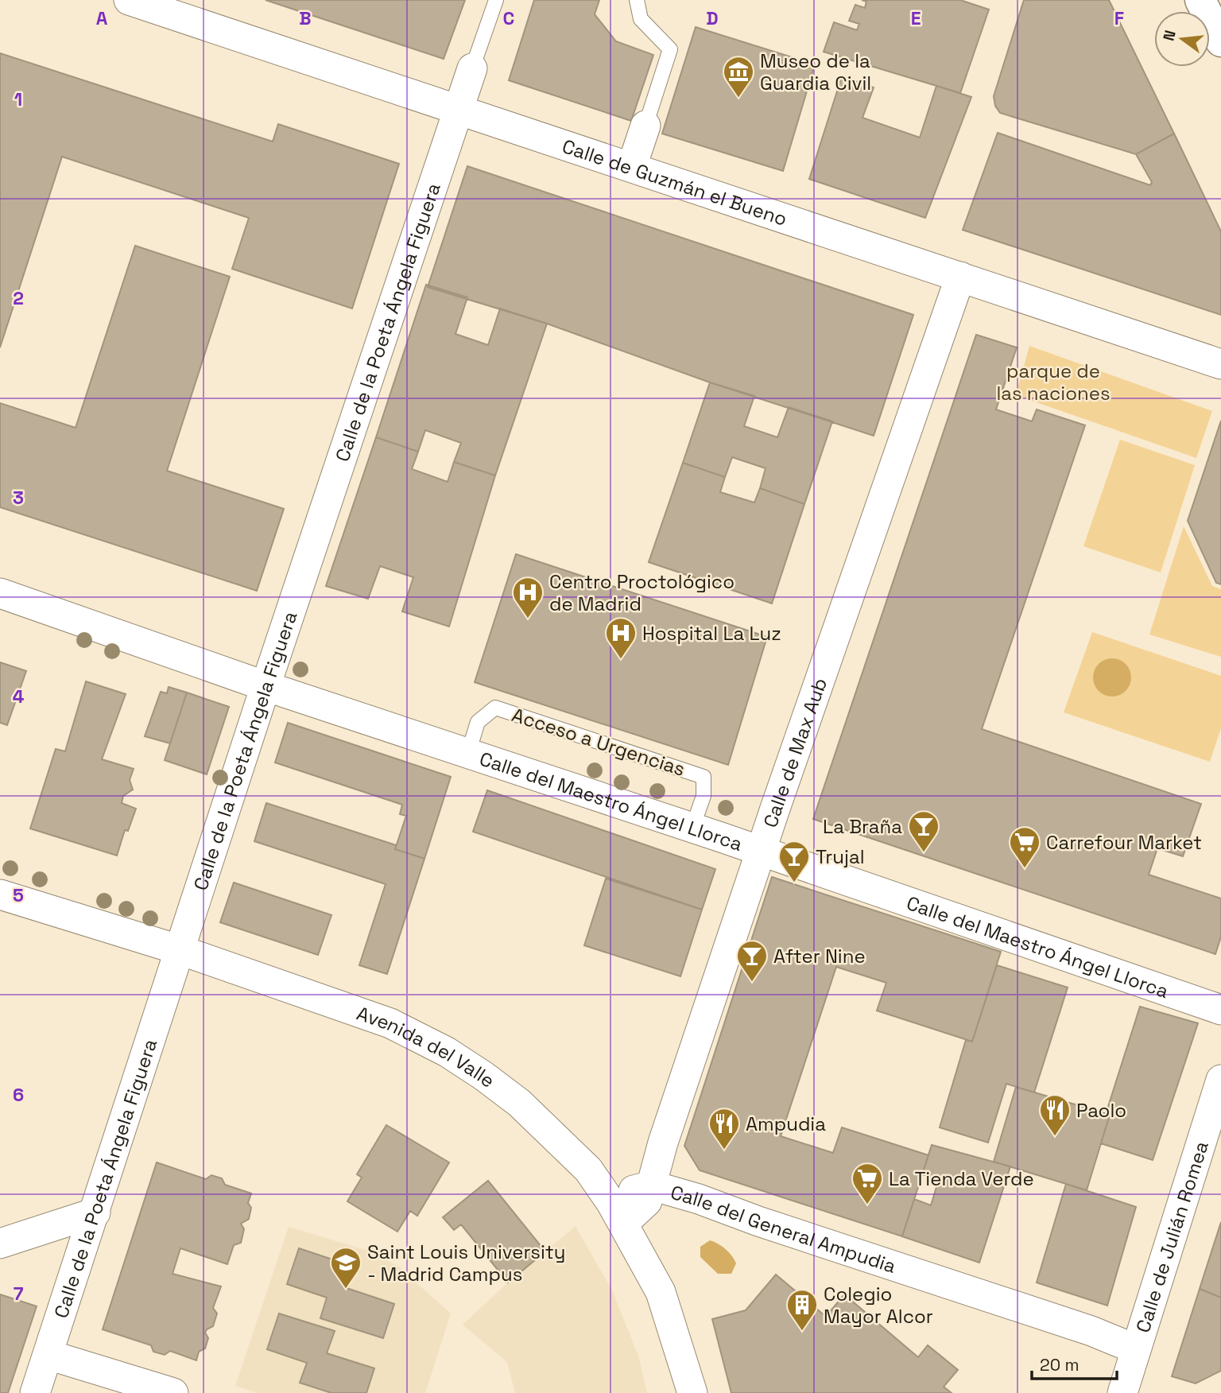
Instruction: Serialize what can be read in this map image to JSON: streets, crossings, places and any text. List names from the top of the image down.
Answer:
{
  "streets": {
    "street": [
      "Calle de Guzmán el Bueno",
      "Calle de la Poeta Ángela Figuera",
      "Calle de Max Aub",
      "Calle del Maestro Ángel Llorca",
      "Avenida del Valle",
      "Calle del General Ampudia",
      "Calle de Julián Romea"
    ],
    "lane": ["Acceso a Urgencias"]
  },
  "crossings": [
    ["Calle de Guzmán el Bueno", "Calle de la Poeta Ángela Figuera"],
    ["Calle de Guzmán el Bueno", "Calle de Max Aub"],
    ["Calle de la Poeta Ángela Figuera", "Calle del Maestro Ángel Llorca"],
    ["Calle de la Poeta Ángela Figuera", "Avenida del Valle"],
    ["Acceso a Urgencias", "Calle del Maestro Ángel Llorca"],
    ["Calle de Max Aub", "Calle del Maestro Ángel Llorca"],
    ["Calle de Max Aub", "Avenida del Valle"],
    ["Calle de Max Aub", "Calle del General Ampudia"],
    ["Calle del General Ampudia", "Calle de Julián Romea"]
  ],
  "parks": ["parque de las naciones"],
  "places": {
    "museum": ["Museo de la Guardia Civil"],
    "hospital": ["Centro Proctológico de Madrid", "Hospital La Luz"],
    "bar": ["La Braña", "Trujal", "After Nine"],
    "supermarket": ["Carrefour Market", "La Tienda Verde"],
    "restaurant": ["Paolo", "Ampudia"],
    "school or university": ["Saint Louis University - Madrid Campus"],
    "building": ["Colegio Mayor Alcor"]
  },
  "scale_bar": "20 m",
  "north": "left",
  "grid": {
    "columns": [
      "A",
      "B",
      "C",
      "D",
      "E",
      "F"
    ],
    "rows": [
      "1",
      "2",
      "3",
      "4",
      "5",
      "6",
      "7"
    ]
  }
}
